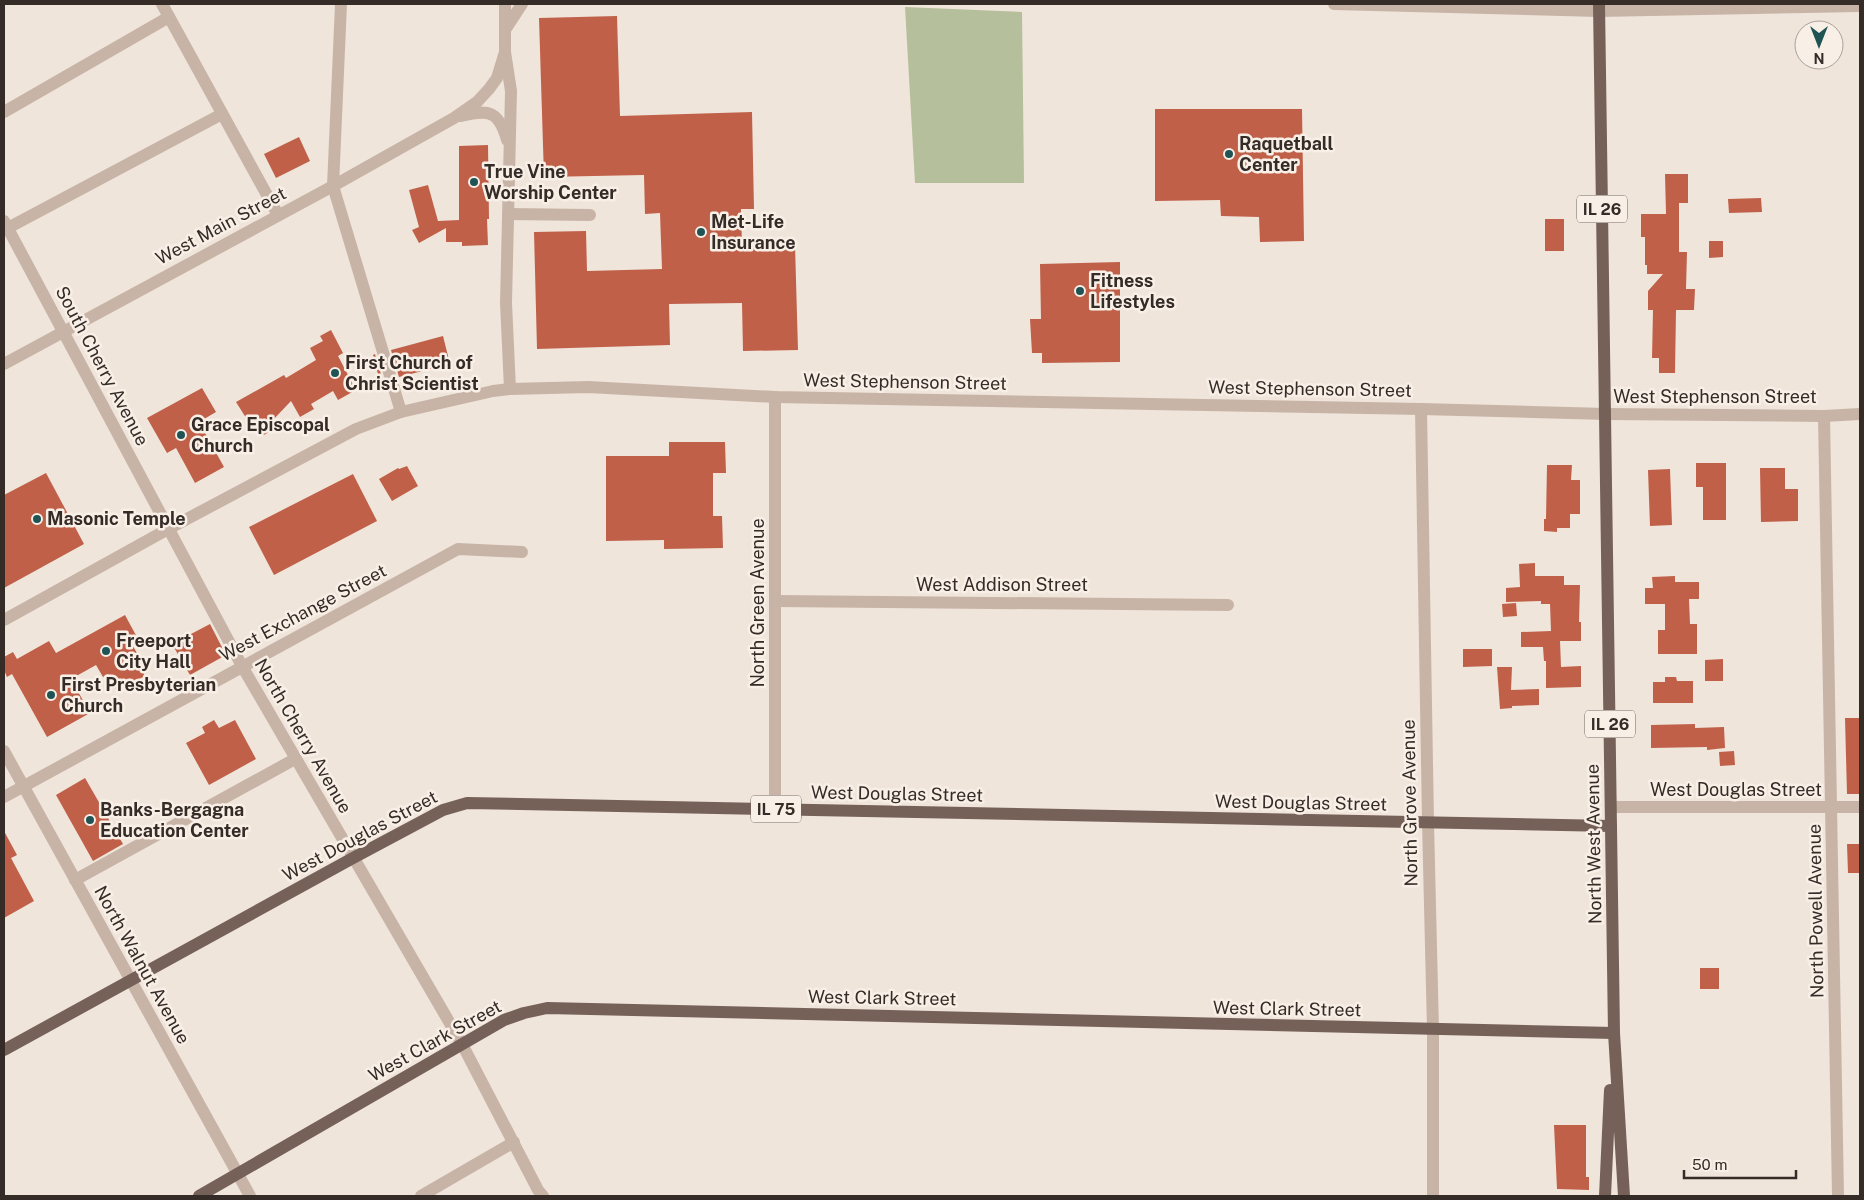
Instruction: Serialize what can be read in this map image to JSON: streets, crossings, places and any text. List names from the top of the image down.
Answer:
{
  "streets": {
    "main road": [
      "IL 26",
      "West Douglas Street",
      "IL 75",
      "North West Avenue",
      "West Clark Street"
    ],
    "street": [
      "West Main Street",
      "South Cherry Avenue",
      "West Stephenson Street",
      "West Addison Street",
      "North Green Avenue",
      "West Exchange Street",
      "North Cherry Avenue",
      "North Grove Avenue",
      "North Powell Avenue",
      "North Walnut Avenue"
    ]
  },
  "crossings": [
    ["IL 26", "West Stephenson Street"],
    ["IL 26", "North West Avenue"],
    ["West Main Street", "South Cherry Avenue"],
    ["South Cherry Avenue", "West Stephenson Street"],
    ["South Cherry Avenue", "North Cherry Avenue"],
    ["West Stephenson Street", "North Green Avenue"],
    ["West Stephenson Street", "North Cherry Avenue"],
    ["West Stephenson Street", "North Grove Avenue"],
    ["West Stephenson Street", "North West Avenue"],
    ["West Stephenson Street", "North Powell Avenue"],
    ["West Addison Street", "North Green Avenue"],
    ["North Green Avenue", "West Douglas Street"],
    ["West Exchange Street", "North Cherry Avenue"],
    ["West Exchange Street", "North Walnut Avenue"],
    ["North Cherry Avenue", "West Douglas Street"],
    ["North Cherry Avenue", "West Clark Street"],
    ["West Douglas Street", "North Grove Avenue"],
    ["West Douglas Street", "North West Avenue"],
    ["West Douglas Street", "North Powell Avenue"],
    ["West Douglas Street", "North Walnut Avenue"],
    ["North Grove Avenue", "West Clark Street"],
    ["North West Avenue", "West Clark Street"],
    ["North Walnut Avenue", "West Clark Street"]
  ],
  "places": [
    "Raquetball Center",
    "True Vine Worship Center",
    "Met-Life Insurance",
    "Fitness Lifestyles",
    "First Church of Christ Scientist",
    "Grace Episcopal Church",
    "Masonic Temple",
    "Freeport City Hall",
    "First Presbyterian Church",
    "Banks-Bergagna Education Center"
  ],
  "scale_bar": "50 m",
  "north": "bottom"
}
